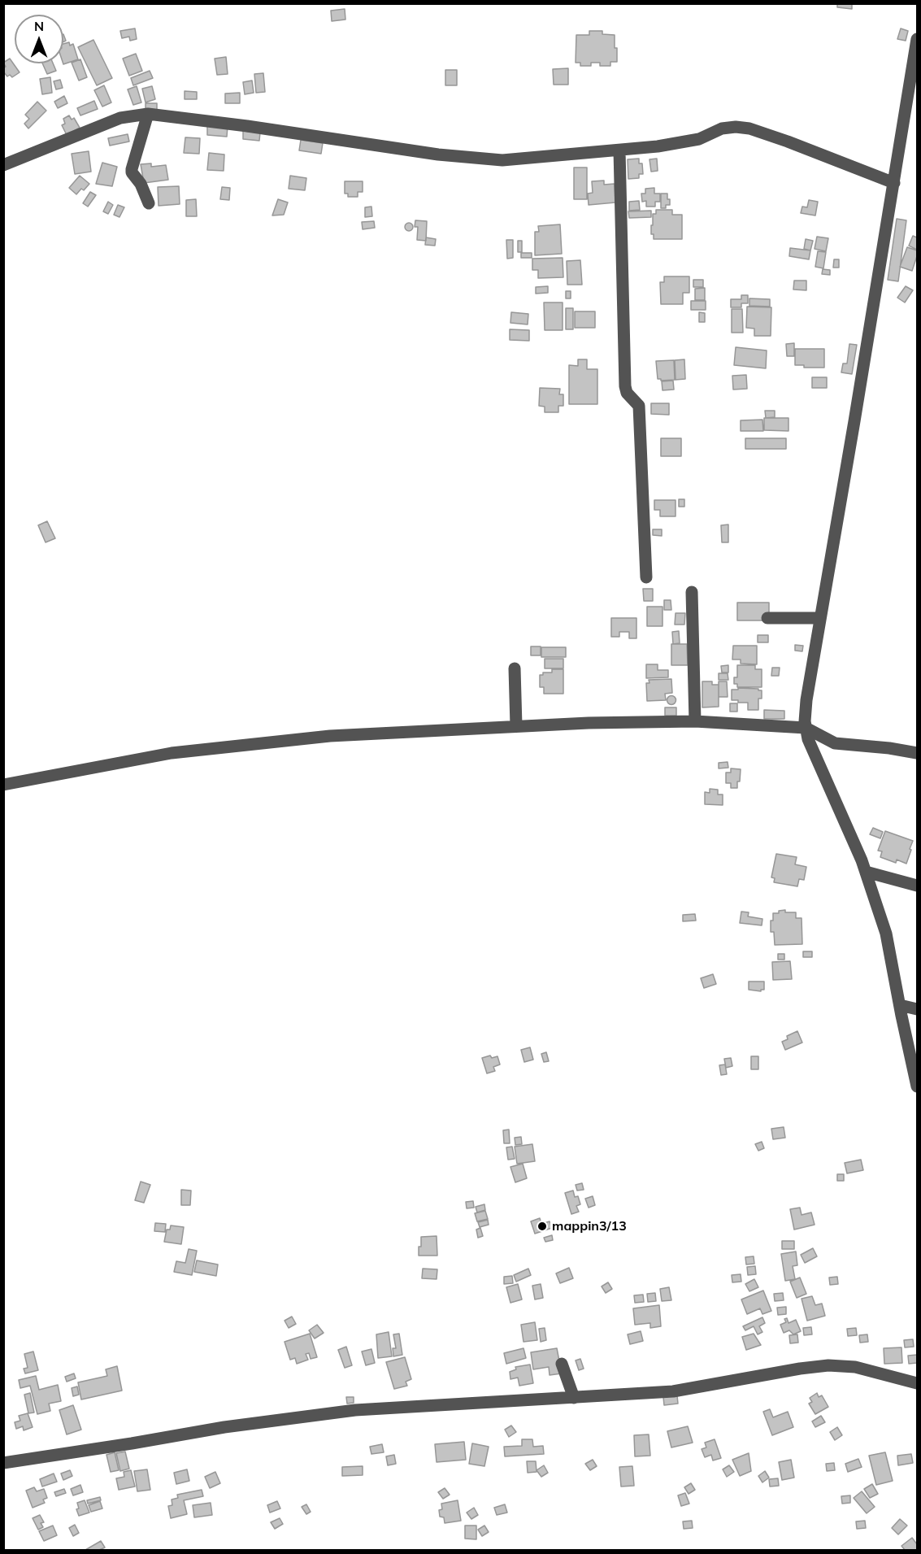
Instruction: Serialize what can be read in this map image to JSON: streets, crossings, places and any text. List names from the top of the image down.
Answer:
{
  "places": ["mappin3/13"],
  "north": "top"
}
